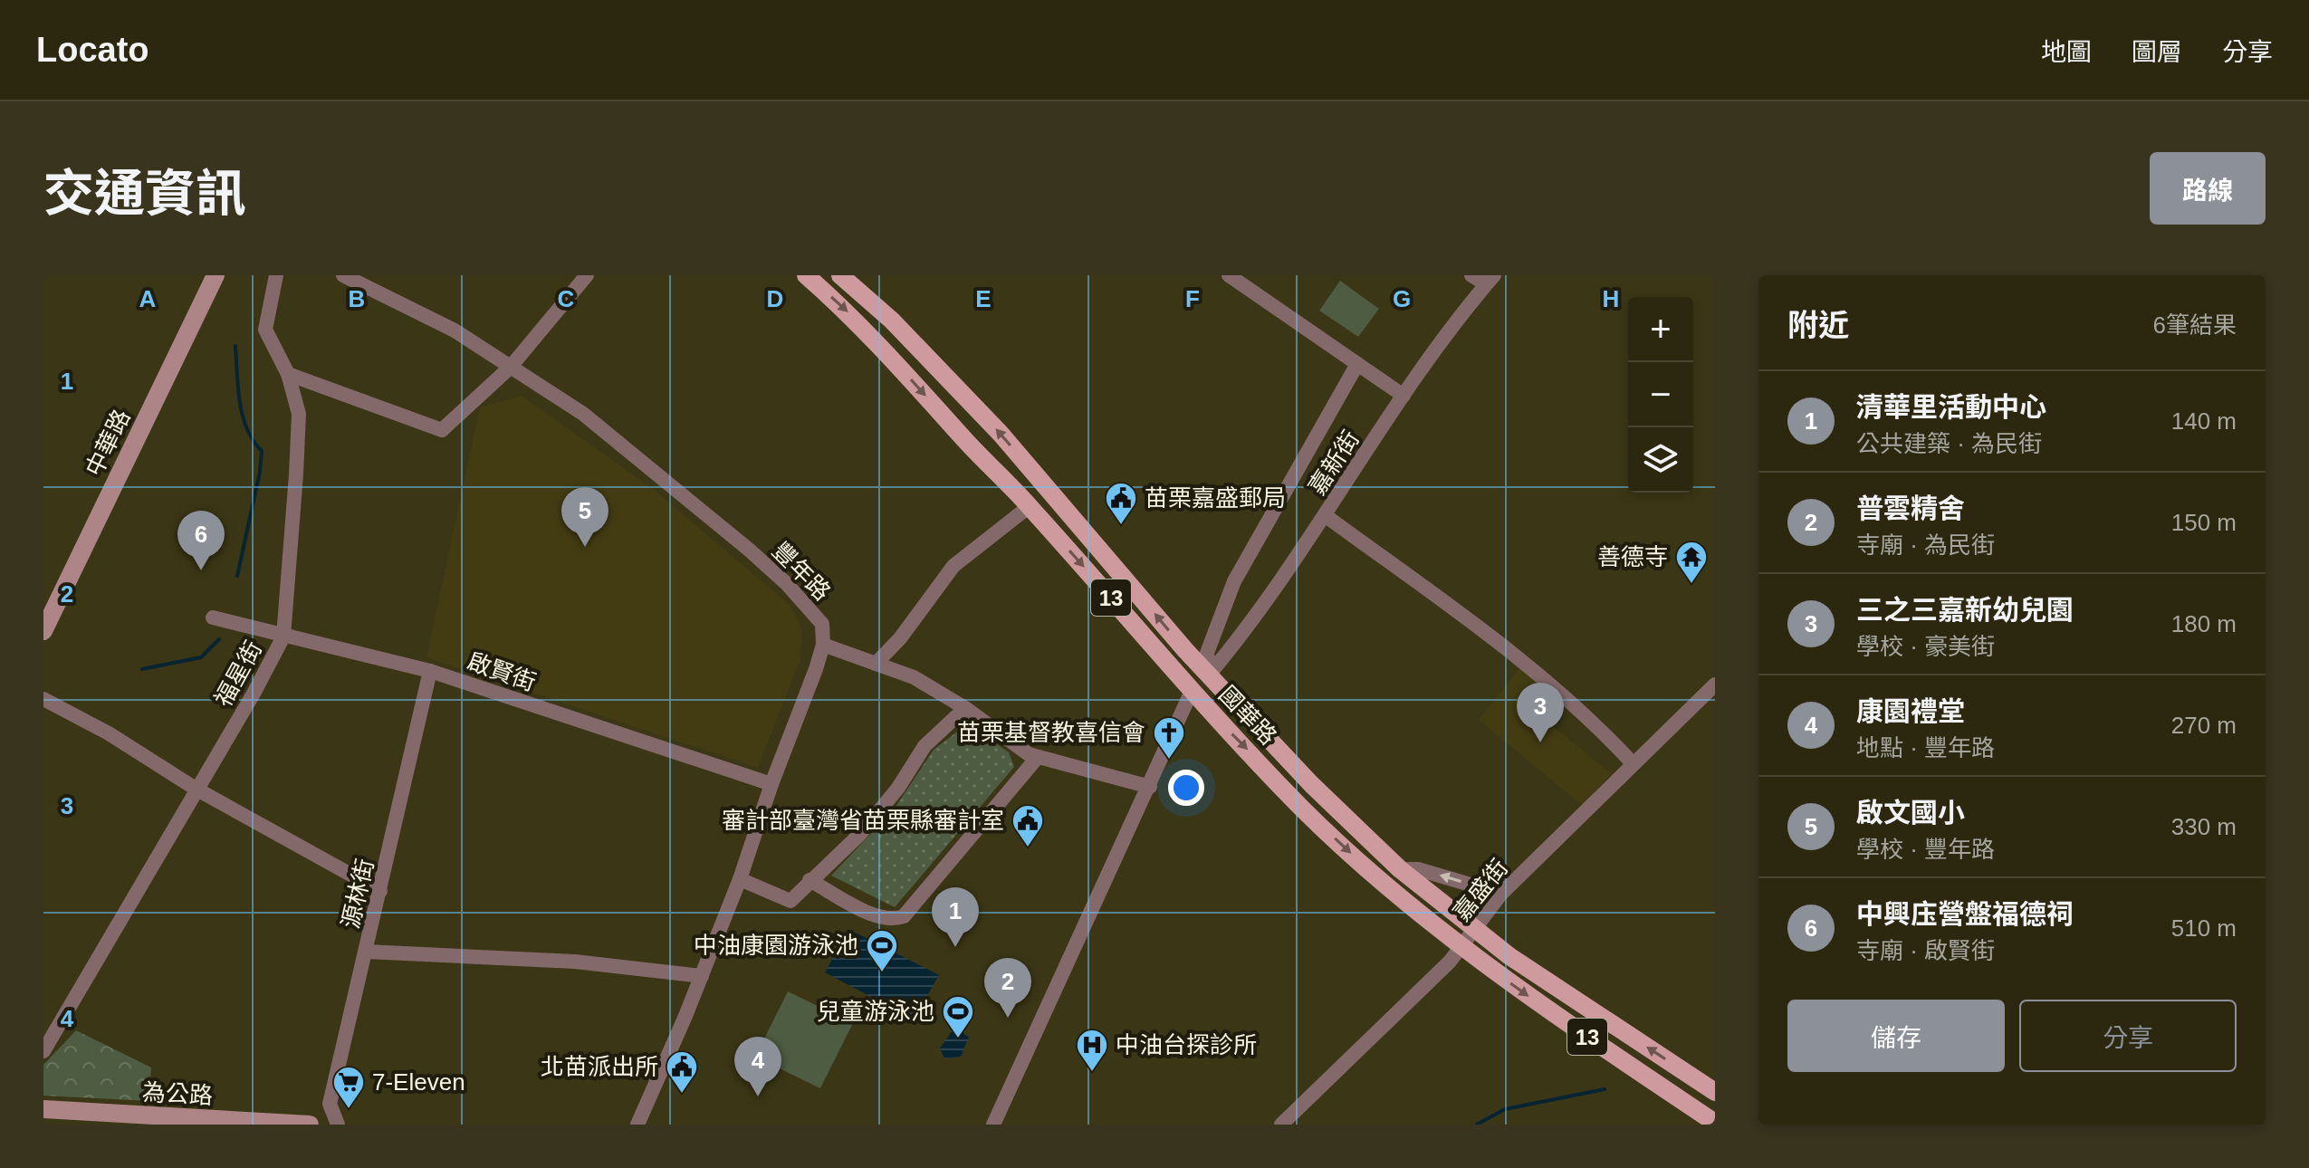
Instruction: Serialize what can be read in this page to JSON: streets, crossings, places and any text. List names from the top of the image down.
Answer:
{
  "streets": {
    "main road": ["13", "國華路"],
    "street": [
      "中華路",
      "嘉新街",
      "豐年路",
      "啟賢街",
      "福星街",
      "嘉盛街",
      "源林街",
      "為公路"
    ]
  },
  "crossings": [
    ["嘉新街", "國華路"],
    ["啟賢街", "福星街"],
    ["啟賢街", "源林街"],
    ["國華路", "嘉盛街"]
  ],
  "places": {
    "public building": ["苗栗嘉盛郵局", "審計部臺灣省苗栗縣審計室", "北苗派出所"],
    "temple": ["善德寺"],
    "church": ["苗栗基督教喜信會"],
    "sports": ["中油康園游泳池", "兒童游泳池"],
    "hospital": ["中油台探診所"],
    "supermarket": ["7-Eleven"]
  },
  "page": {
    "header": "Locato",
    "nav": ["地圖", "圖層", "分享"],
    "title": "交通資訊",
    "buttons": [
      "路線",
      ["儲存", "分享"]
    ],
    "heading": ["附近", "6筆結果"],
    "map_buttons": ["+", "−"],
    "list": [
      {
        "mark": "1",
        "name": "清華里活動中心",
        "note": "公共建築 · 為民街",
        "value": "140 m"
      },
      {
        "mark": "2",
        "name": "普雲精舍",
        "note": "寺廟 · 為民街",
        "value": "150 m"
      },
      {
        "mark": "3",
        "name": "三之三嘉新幼兒園",
        "note": "學校 · 豪美街",
        "value": "180 m"
      },
      {
        "mark": "4",
        "name": "康園禮堂",
        "note": "地點 · 豐年路",
        "value": "270 m"
      },
      {
        "mark": "5",
        "name": "啟文國小",
        "note": "學校 · 豐年路",
        "value": "330 m"
      },
      {
        "mark": "6",
        "name": "中興庒營盤福德祠",
        "note": "寺廟 · 啟賢街",
        "value": "510 m"
      }
    ],
    "pins": [
      "5",
      "6",
      "3",
      "1",
      "2",
      "4"
    ]
  },
  "grid": {
    "columns": [
      "A",
      "B",
      "C",
      "D",
      "E",
      "F",
      "G",
      "H"
    ],
    "rows": [
      "1",
      "2",
      "3",
      "4"
    ]
  }
}
